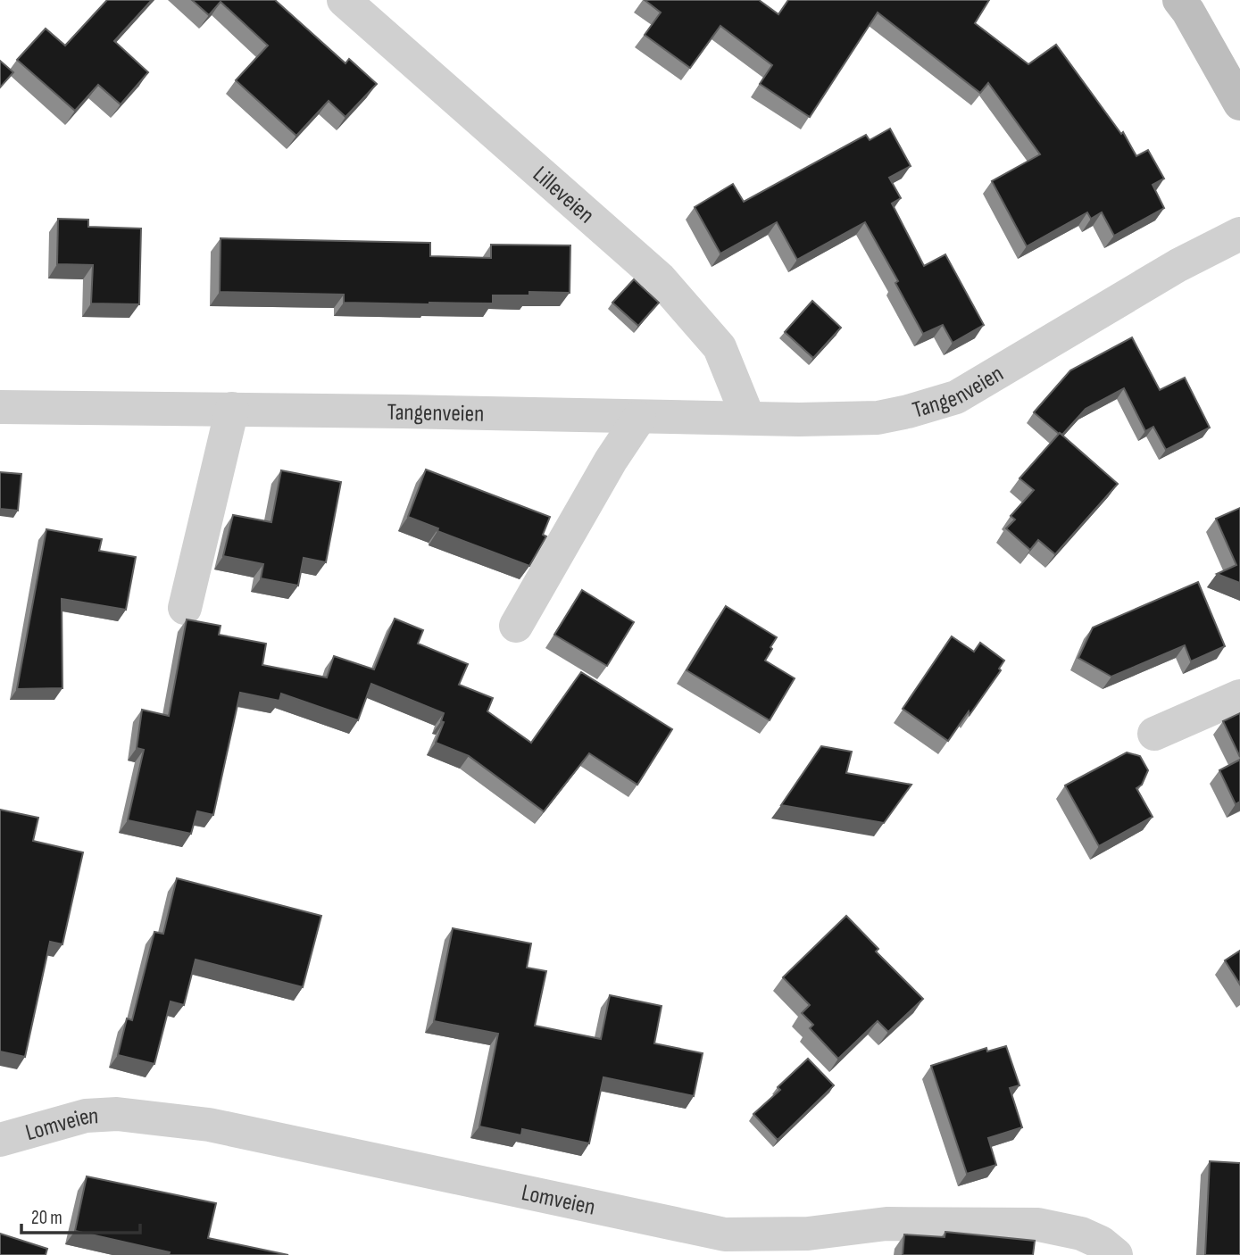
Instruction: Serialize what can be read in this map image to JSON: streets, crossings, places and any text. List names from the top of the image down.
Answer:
{
  "streets": {
    "street": ["Lilleveien", "Tangenveien", "Lomveien"]
  },
  "crossings": [
    ["Lilleveien", "Tangenveien"]
  ],
  "scale_bar": "20 m"
}
